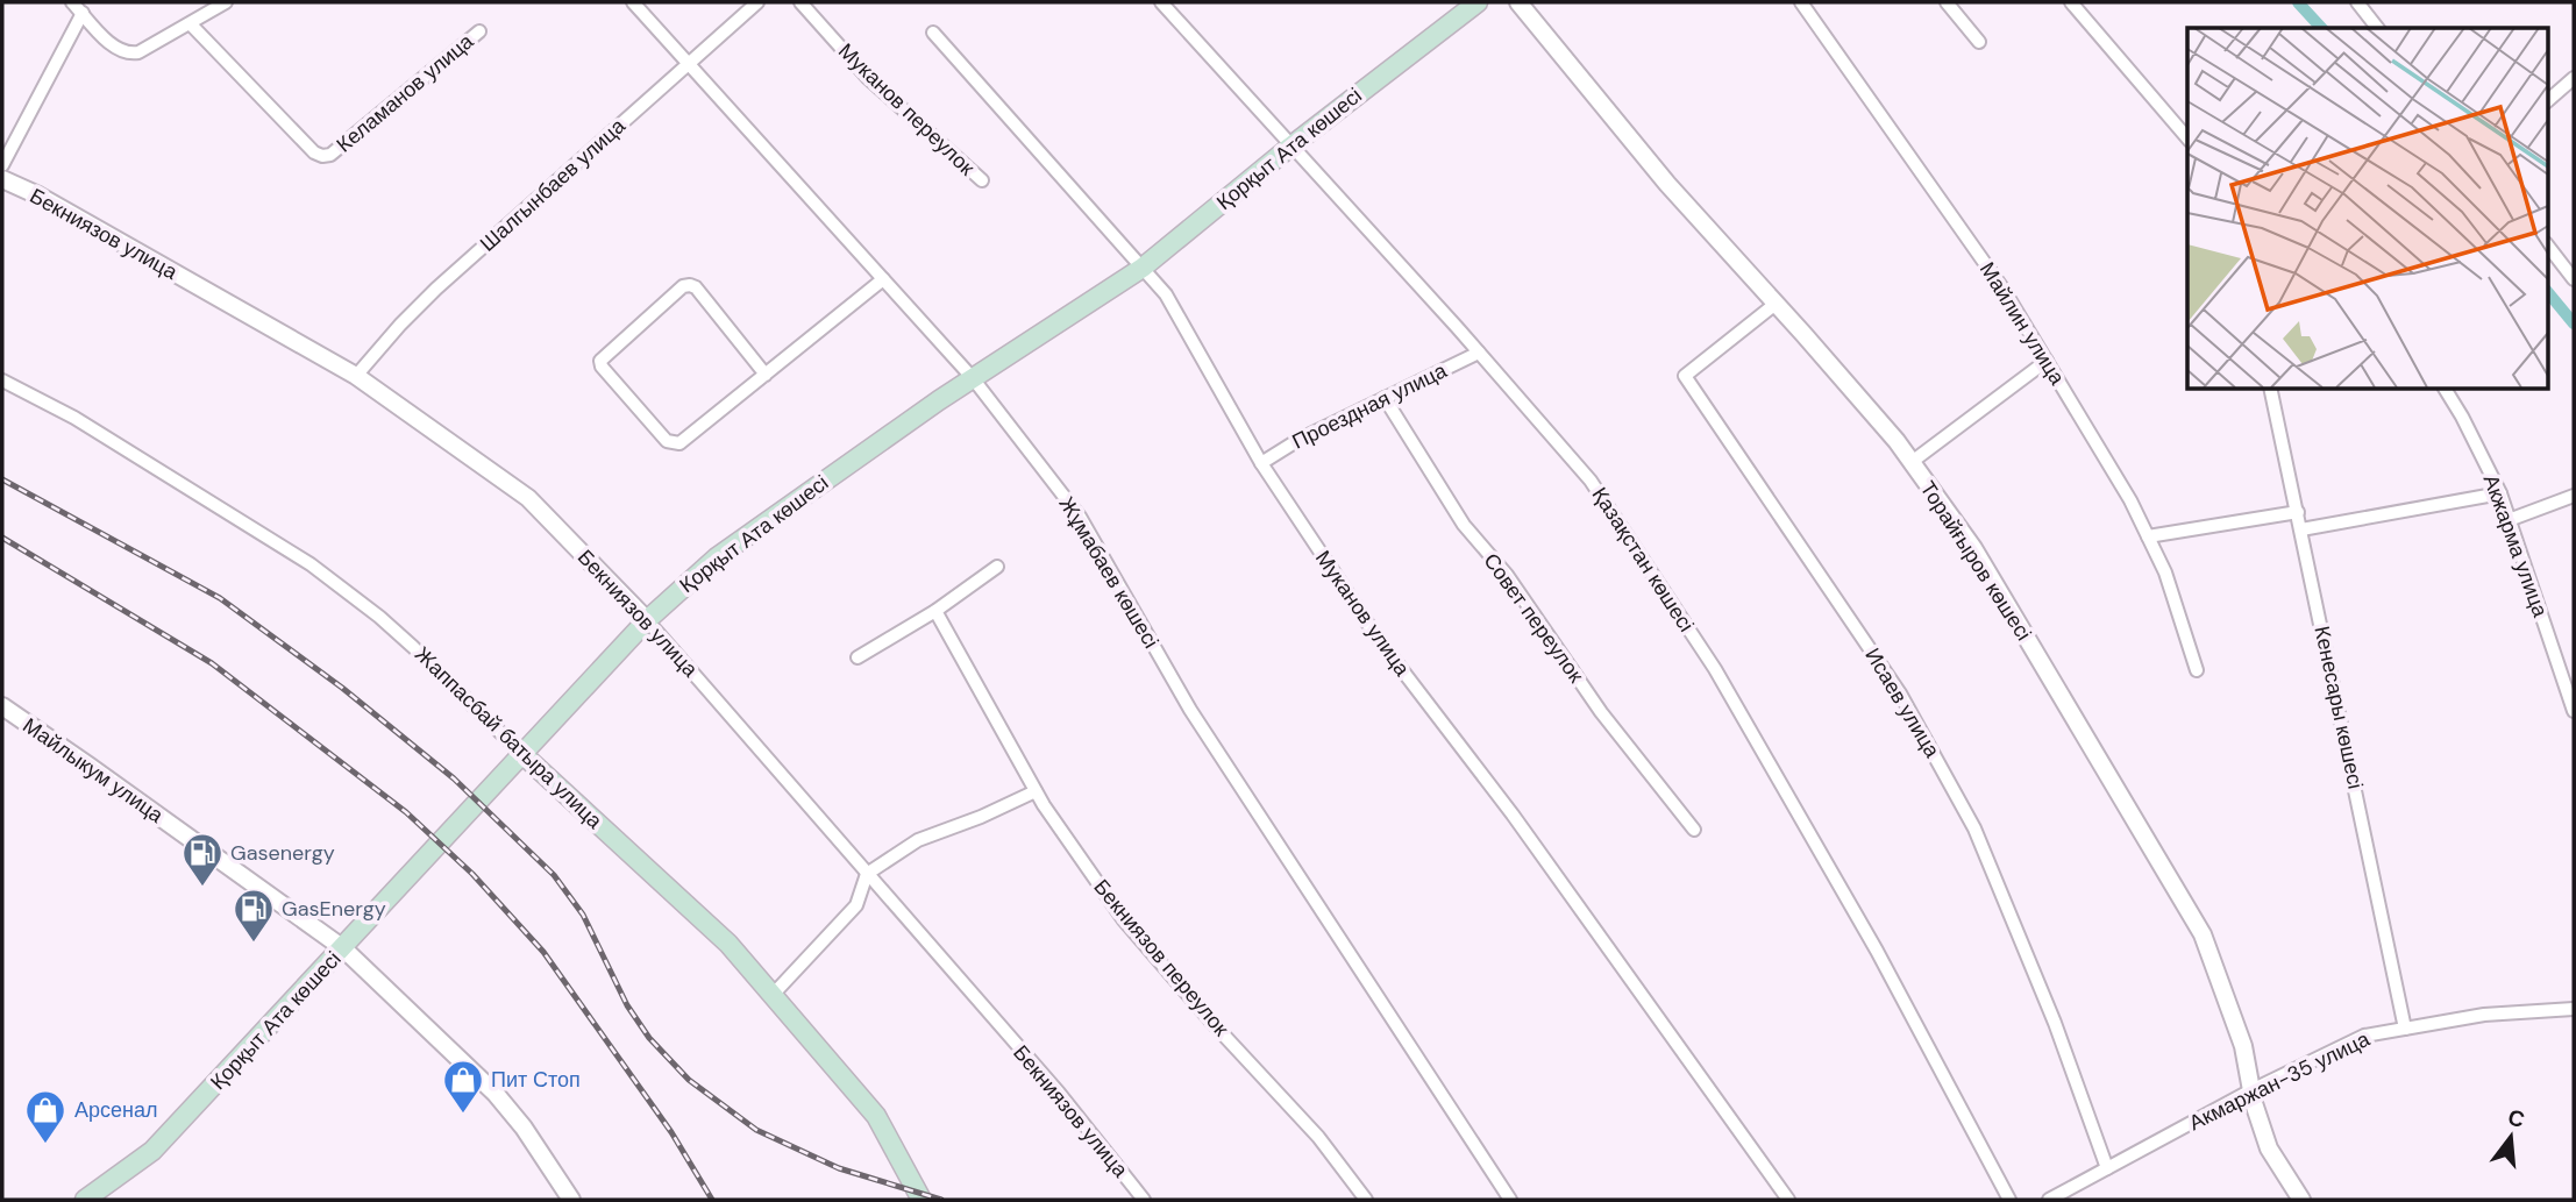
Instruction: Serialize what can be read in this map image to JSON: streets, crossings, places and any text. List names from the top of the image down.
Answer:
{
  "streets": {
    "main road": ["Қорқыт Ата көшесі", "Жаппасбай батыра улица"],
    "street": [
      "Келаманов улица",
      "Муканов переулок",
      "Шалгынбаев улица",
      "Бекниязов улица",
      "Майлин улица",
      "Проездная улица",
      "Акжарма улица",
      "Қазақстан көшесі",
      "Торайғыров көшесі",
      "Жұмабаев көшесі",
      "Муканов улица",
      "Совет переулок",
      "Исаев улица",
      "Кенесары көшесі",
      "Майлыкум улица",
      "Бекниязов переулок",
      "Акмаржан-35 улица"
    ]
  },
  "crossings": [
    ["Қорқыт Ата көшесі", "Бекниязов улица"],
    ["Қорқыт Ата көшесі", "Қазақстан көшесі"],
    ["Қорқыт Ата көшесі", "Жұмабаев көшесі"],
    ["Қорқыт Ата көшесі", "Муканов улица"],
    ["Қорқыт Ата көшесі", "Жаппасбай батыра улица"],
    ["Қорқыт Ата көшесі", "Майлыкум улица"],
    ["Шалгынбаев улица", "Бекниязов улица"],
    ["Шалгынбаев улица", "Жұмабаев көшесі"],
    ["Проездная улица", "Қазақстан көшесі"],
    ["Проездная улица", "Муканов улица"],
    ["Проездная улица", "Совет переулок"],
    ["Торайғыров көшесі", "Исаев улица"],
    ["Торайғыров көшесі", "Акмаржан-35 улица"],
    ["Исаев улица", "Акмаржан-35 улица"],
    ["Кенесары көшесі", "Акмаржан-35 улица"]
  ],
  "places": {
    "fuel station": ["Gasenergy", "GasEnergy"],
    "shop": ["Пит Стоп", "Арсенал"]
  },
  "north": "top"
}
